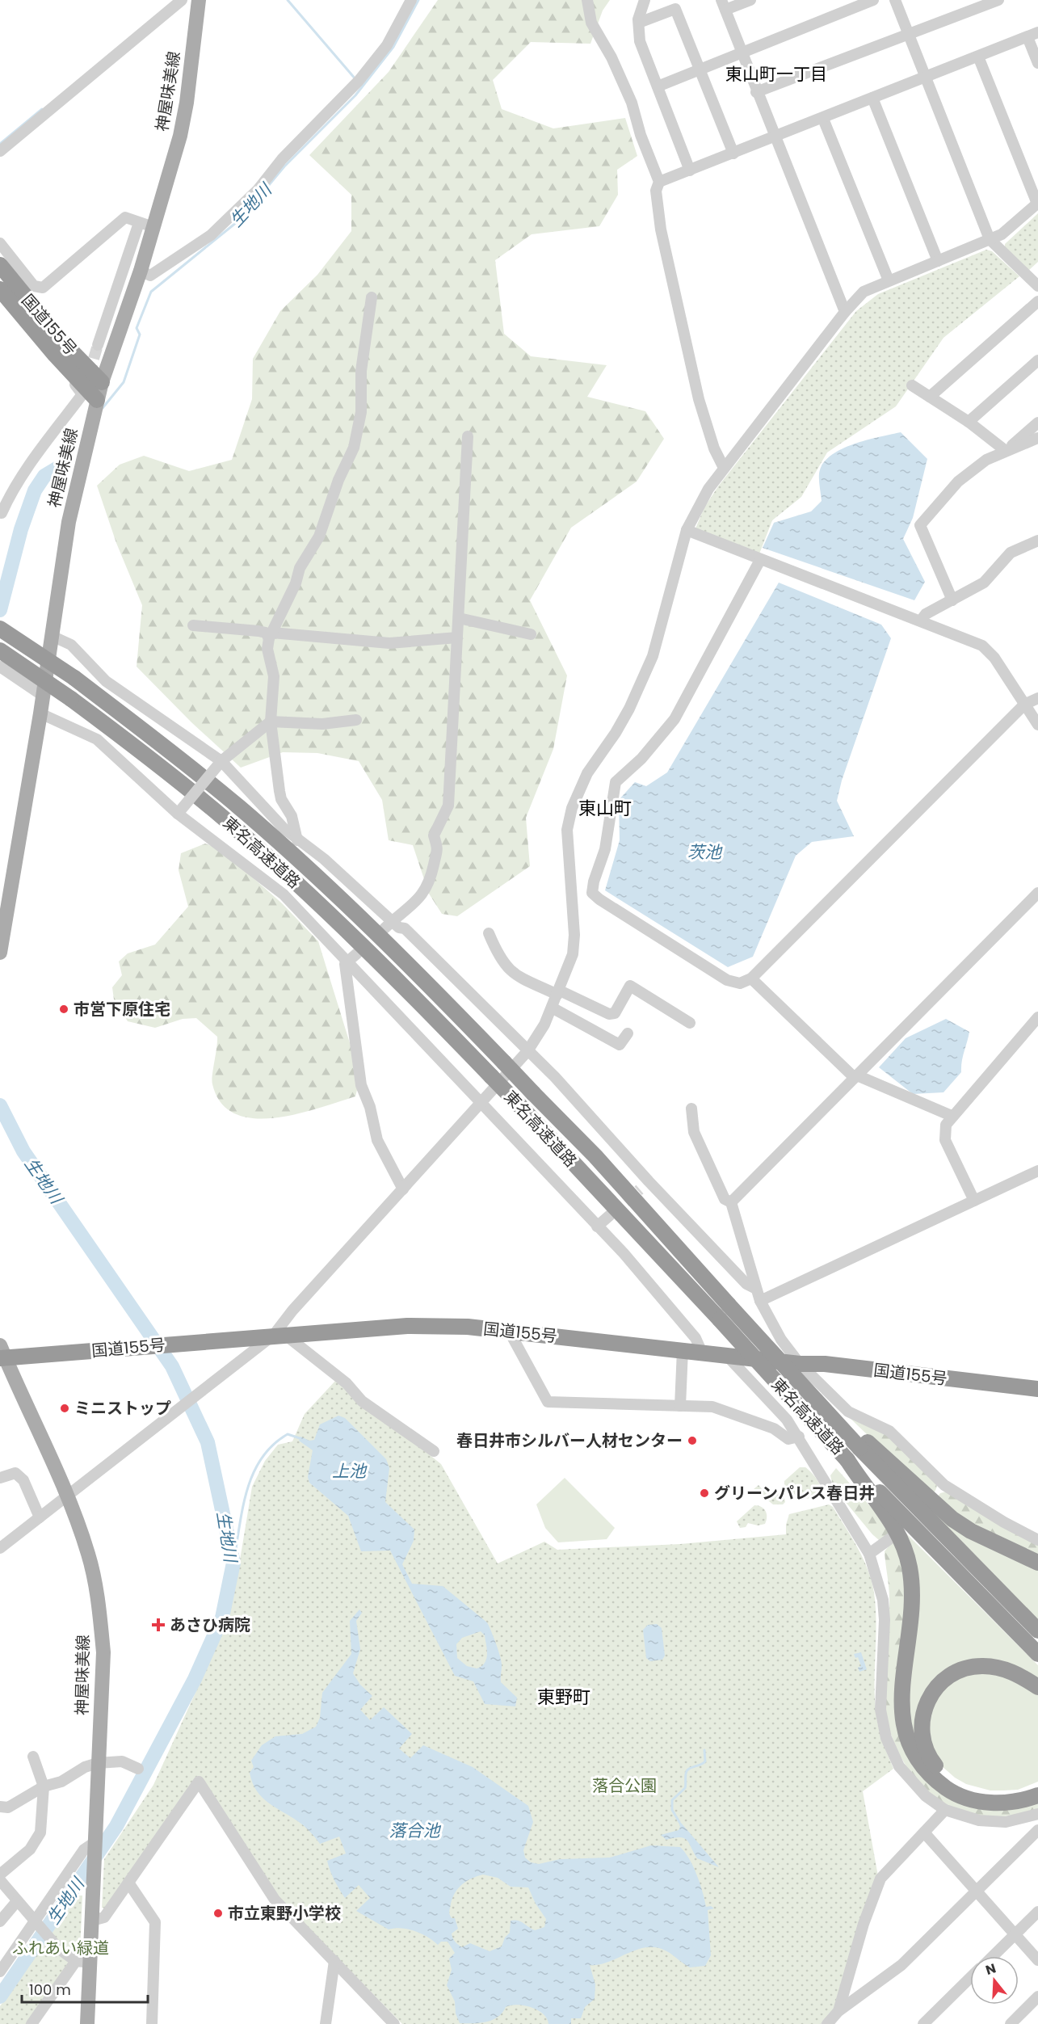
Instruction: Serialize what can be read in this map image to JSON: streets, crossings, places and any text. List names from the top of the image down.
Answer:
{
  "streets": {
    "highway": ["国道155号", "東名高速道路"],
    "main road": ["神屋味美線"]
  },
  "crossings": [
    ["神屋味美線", "国道155号"]
  ],
  "districts": ["東山町一丁目", "東山町", "東野町"],
  "water": [
    "生地川",
    "茨池",
    "上池",
    "落合池"
  ],
  "parks": ["落合公園", "ふれあい緑道"],
  "places": {
    "other": [
      "市営下原住宅",
      "ミニストップ",
      "春日井市シルバー人材センター",
      "グリーンパレス春日井",
      "市立東野小学校"
    ],
    "health": ["あさひ病院"]
  },
  "scale_bar": "100 m",
  "north": "top"
}
